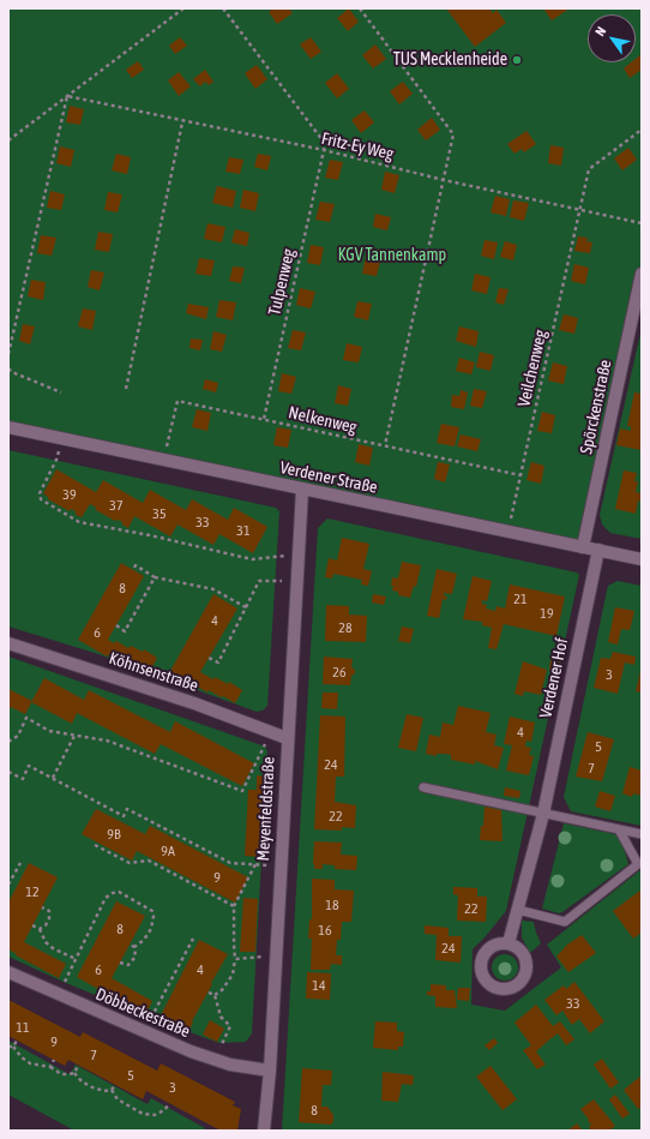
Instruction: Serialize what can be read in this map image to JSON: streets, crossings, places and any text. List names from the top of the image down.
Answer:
{
  "streets": {
    "street": [
      "Spörckenstraße",
      "Verdener Straße",
      "Köhnsenstraße",
      "Verdener Hof",
      "Meyenfeldstraße",
      "Döbbeckestraße"
    ],
    "path": [
      "Fritz-Ey Weg",
      "Tulpenweg",
      "Veilchenweg",
      "Nelkenweg"
    ]
  },
  "crossings": [
    ["Fritz-Ey Weg", "Tulpenweg"],
    ["Fritz-Ey Weg", "Veilchenweg"],
    ["Tulpenweg", "Nelkenweg"],
    ["Veilchenweg", "Nelkenweg"],
    ["Veilchenweg", "Verdener Straße"],
    ["Spörckenstraße", "Verdener Straße"],
    ["Nelkenweg", "Verdener Straße"],
    ["Verdener Straße", "Verdener Hof"],
    ["Verdener Straße", "Meyenfeldstraße"],
    ["Köhnsenstraße", "Meyenfeldstraße"],
    ["Meyenfeldstraße", "Döbbeckestraße"]
  ],
  "parks": ["KGV Tannenkamp"],
  "places": ["TUS Mecklenheide"],
  "house_numbers": [
    "39",
    "37",
    "35",
    "33",
    "31",
    "8",
    "21",
    "19",
    "4",
    "28",
    "6",
    "26",
    "3",
    "4",
    "5",
    "24",
    "7",
    "22",
    "9B",
    "9A",
    "9",
    "12",
    "18",
    "22",
    "8",
    "16",
    "24",
    "6",
    "4",
    "14",
    "33",
    "11",
    "9",
    "7",
    "5",
    "3",
    "8"
  ],
  "north": "top left"
}
